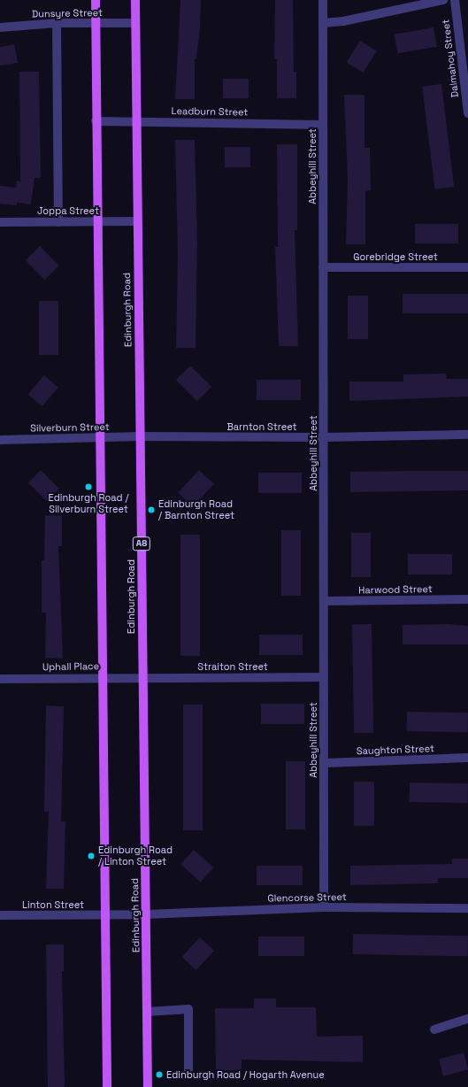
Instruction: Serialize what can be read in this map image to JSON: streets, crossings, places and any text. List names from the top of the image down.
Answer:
{
  "streets": {
    "main road": ["Edinburgh Road", "A8"],
    "street": [
      "Dunsyre Street",
      "Dalmahoy Street",
      "Leadburn Street",
      "Abbeyhill Street",
      "Joppa Street",
      "Gorebridge Street",
      "Barnton Street",
      "Silverburn Street",
      "Harwood Street",
      "Uphall Place",
      "Straiton Street",
      "Saughton Street",
      "Glencorse Street",
      "Linton Street"
    ]
  },
  "crossings": [
    ["Dunsyre Street", "Edinburgh Road"],
    ["Leadburn Street", "Abbeyhill Street"],
    ["Leadburn Street", "Edinburgh Road"],
    ["Abbeyhill Street", "Gorebridge Street"],
    ["Abbeyhill Street", "Barnton Street"],
    ["Abbeyhill Street", "Harwood Street"],
    ["Abbeyhill Street", "Straiton Street"],
    ["Abbeyhill Street", "Saughton Street"],
    ["Abbeyhill Street", "Glencorse Street"],
    ["Joppa Street", "Edinburgh Road"],
    ["Edinburgh Road", "Barnton Street"],
    ["Edinburgh Road", "Silverburn Street"],
    ["Edinburgh Road", "Uphall Place"],
    ["Edinburgh Road", "Straiton Street"],
    ["Edinburgh Road", "Glencorse Street"],
    ["Barnton Street", "Silverburn Street"],
    ["Uphall Place", "Straiton Street"],
    ["Glencorse Street", "Linton Street"]
  ],
  "places": [
    "Edinburgh Road / Silverburn Street",
    "Edinburgh Road / Barnton Street",
    "Edinburgh Road / Linton Street",
    "Edinburgh Road / Hogarth Avenue"
  ]
}
